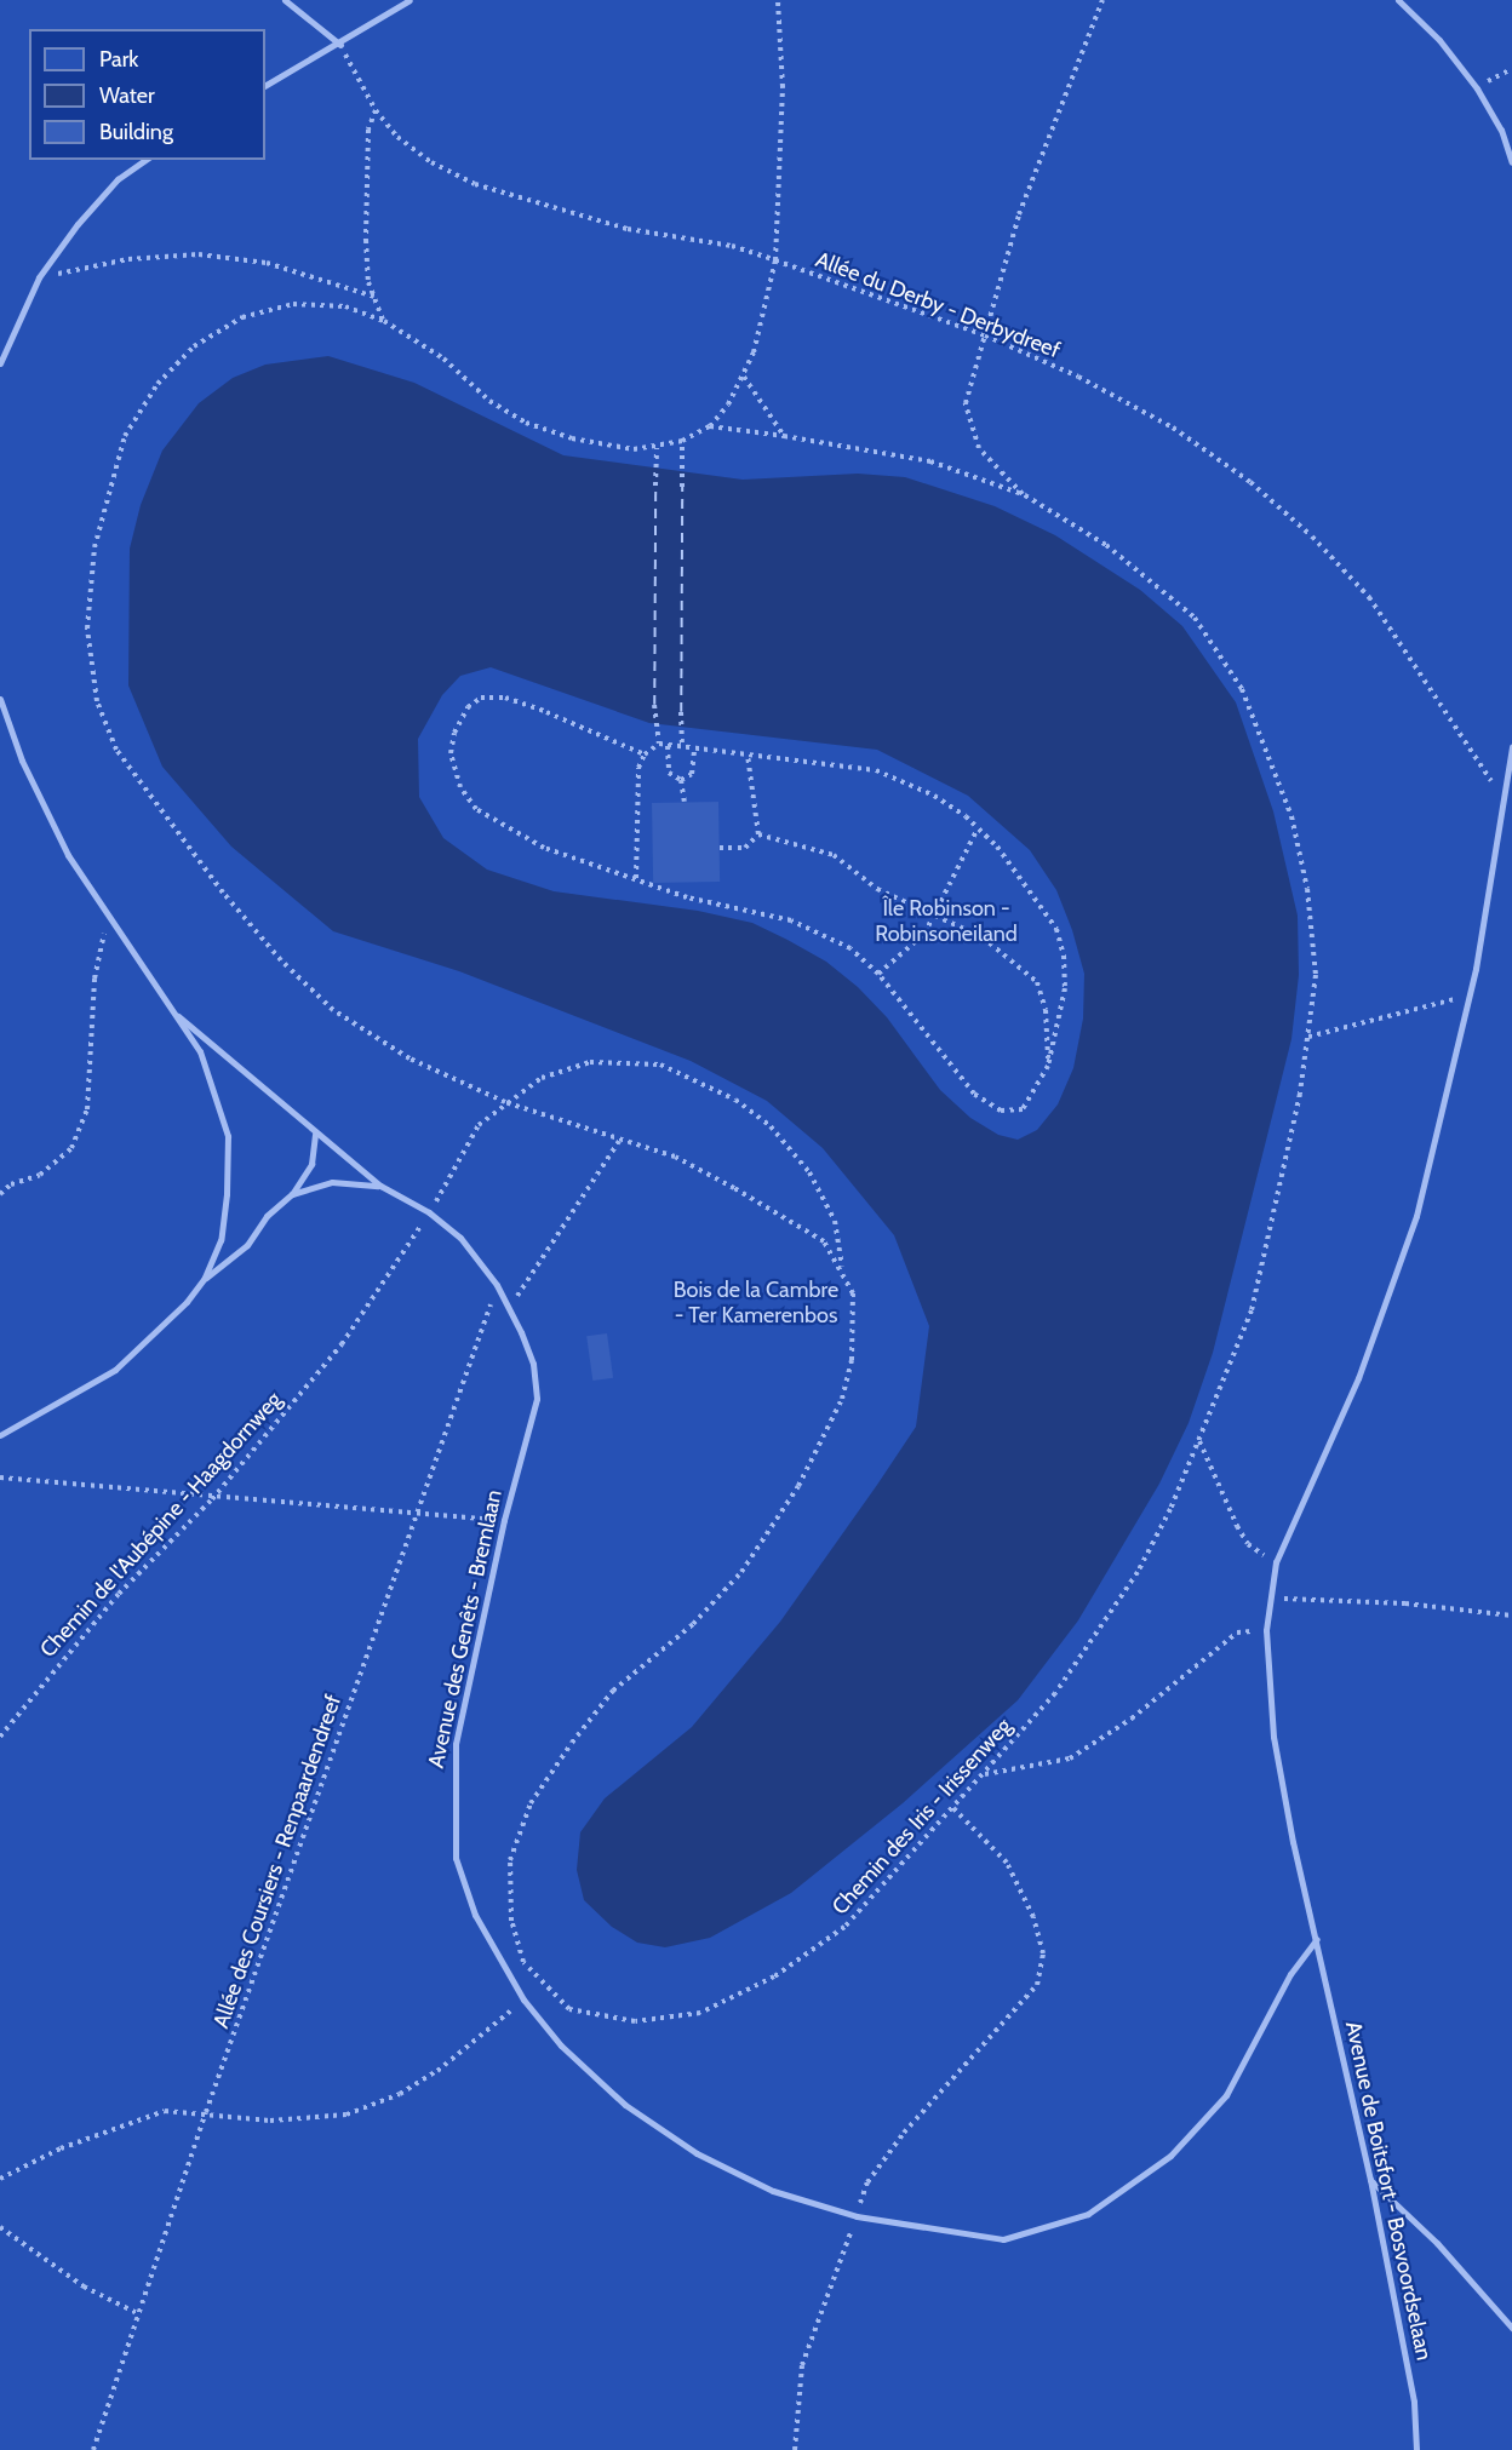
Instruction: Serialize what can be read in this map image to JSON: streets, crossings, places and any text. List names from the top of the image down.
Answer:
{
  "streets": {
    "street": ["Avenue des Genêts - Bremlaan", "Avenue de Boitsfort - Bosvoordselaan"],
    "path": [
      "Allée du Derby - Derbydreef",
      "Chemin de l'Aubépine - Haagdornweg",
      "Chemin des Iris - Irissenweg",
      "Allée des Coursiers - Renpaardendreef"
    ]
  },
  "crossings": [
    ["Allée du Derby - Derbydreef", "Avenue de Boitsfort - Bosvoordselaan"],
    ["Chemin de l'Aubépine - Haagdornweg", "Avenue des Genêts - Bremlaan"],
    ["Chemin de l'Aubépine - Haagdornweg", "Chemin des Iris - Irissenweg"],
    ["Avenue des Genêts - Bremlaan", "Allée des Coursiers - Renpaardendreef"],
    ["Avenue des Genêts - Bremlaan", "Avenue de Boitsfort - Bosvoordselaan"]
  ],
  "parks": ["Île Robinson - Robinsoneiland", "Bois de la Cambre - Ter Kamerenbos"],
  "legend": ["Park", "Water", "Building"]
}
